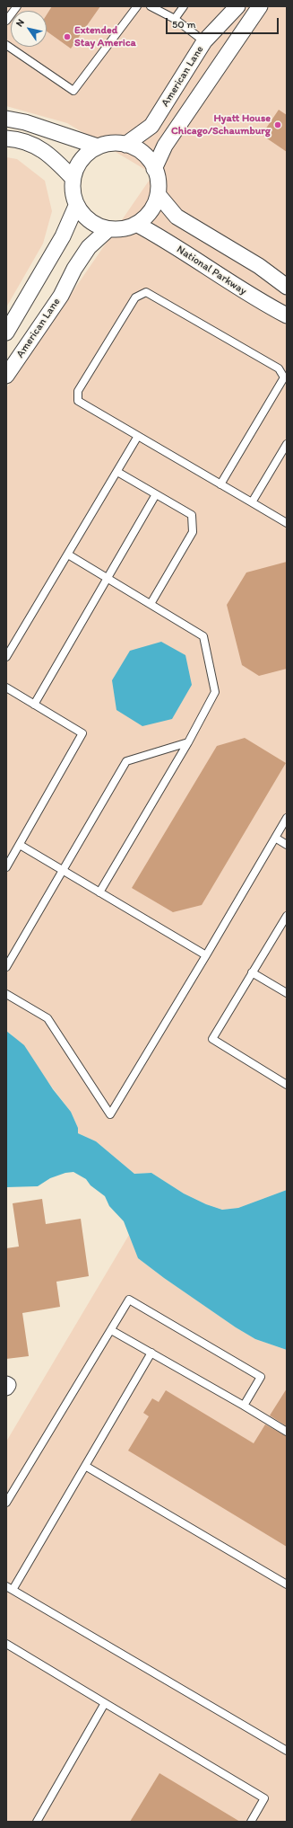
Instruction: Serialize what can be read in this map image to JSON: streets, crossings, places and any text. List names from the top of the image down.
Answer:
{
  "streets": {
    "street": ["American Lane", "National Parkway"]
  },
  "crossings": [
    ["American Lane", "National Parkway"]
  ],
  "places": ["Extended Stay America", "Hyatt House Chicago/Schaumburg"],
  "scale_bar": "50 m",
  "north": "top left"
}
